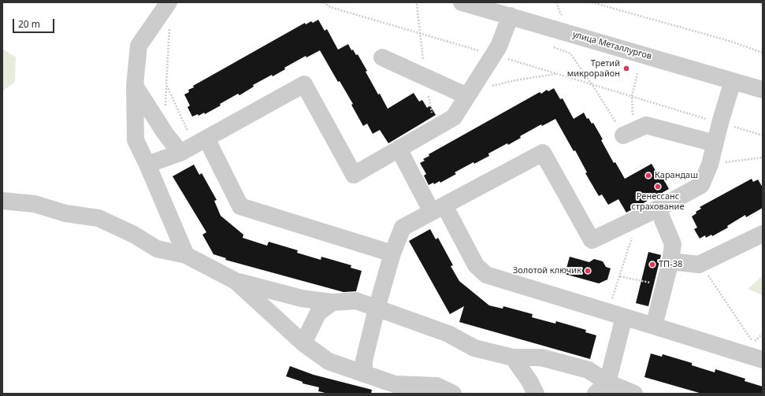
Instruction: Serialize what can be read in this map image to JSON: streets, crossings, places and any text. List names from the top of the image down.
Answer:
{
  "streets": {
    "street": ["улица Металлургов"]
  },
  "places": [
    "Третий микрорайон",
    "Карандаш",
    "Ренессанс страхование",
    "ТП-38",
    "Золотой ключик"
  ],
  "scale_bar": "20 m"
}
